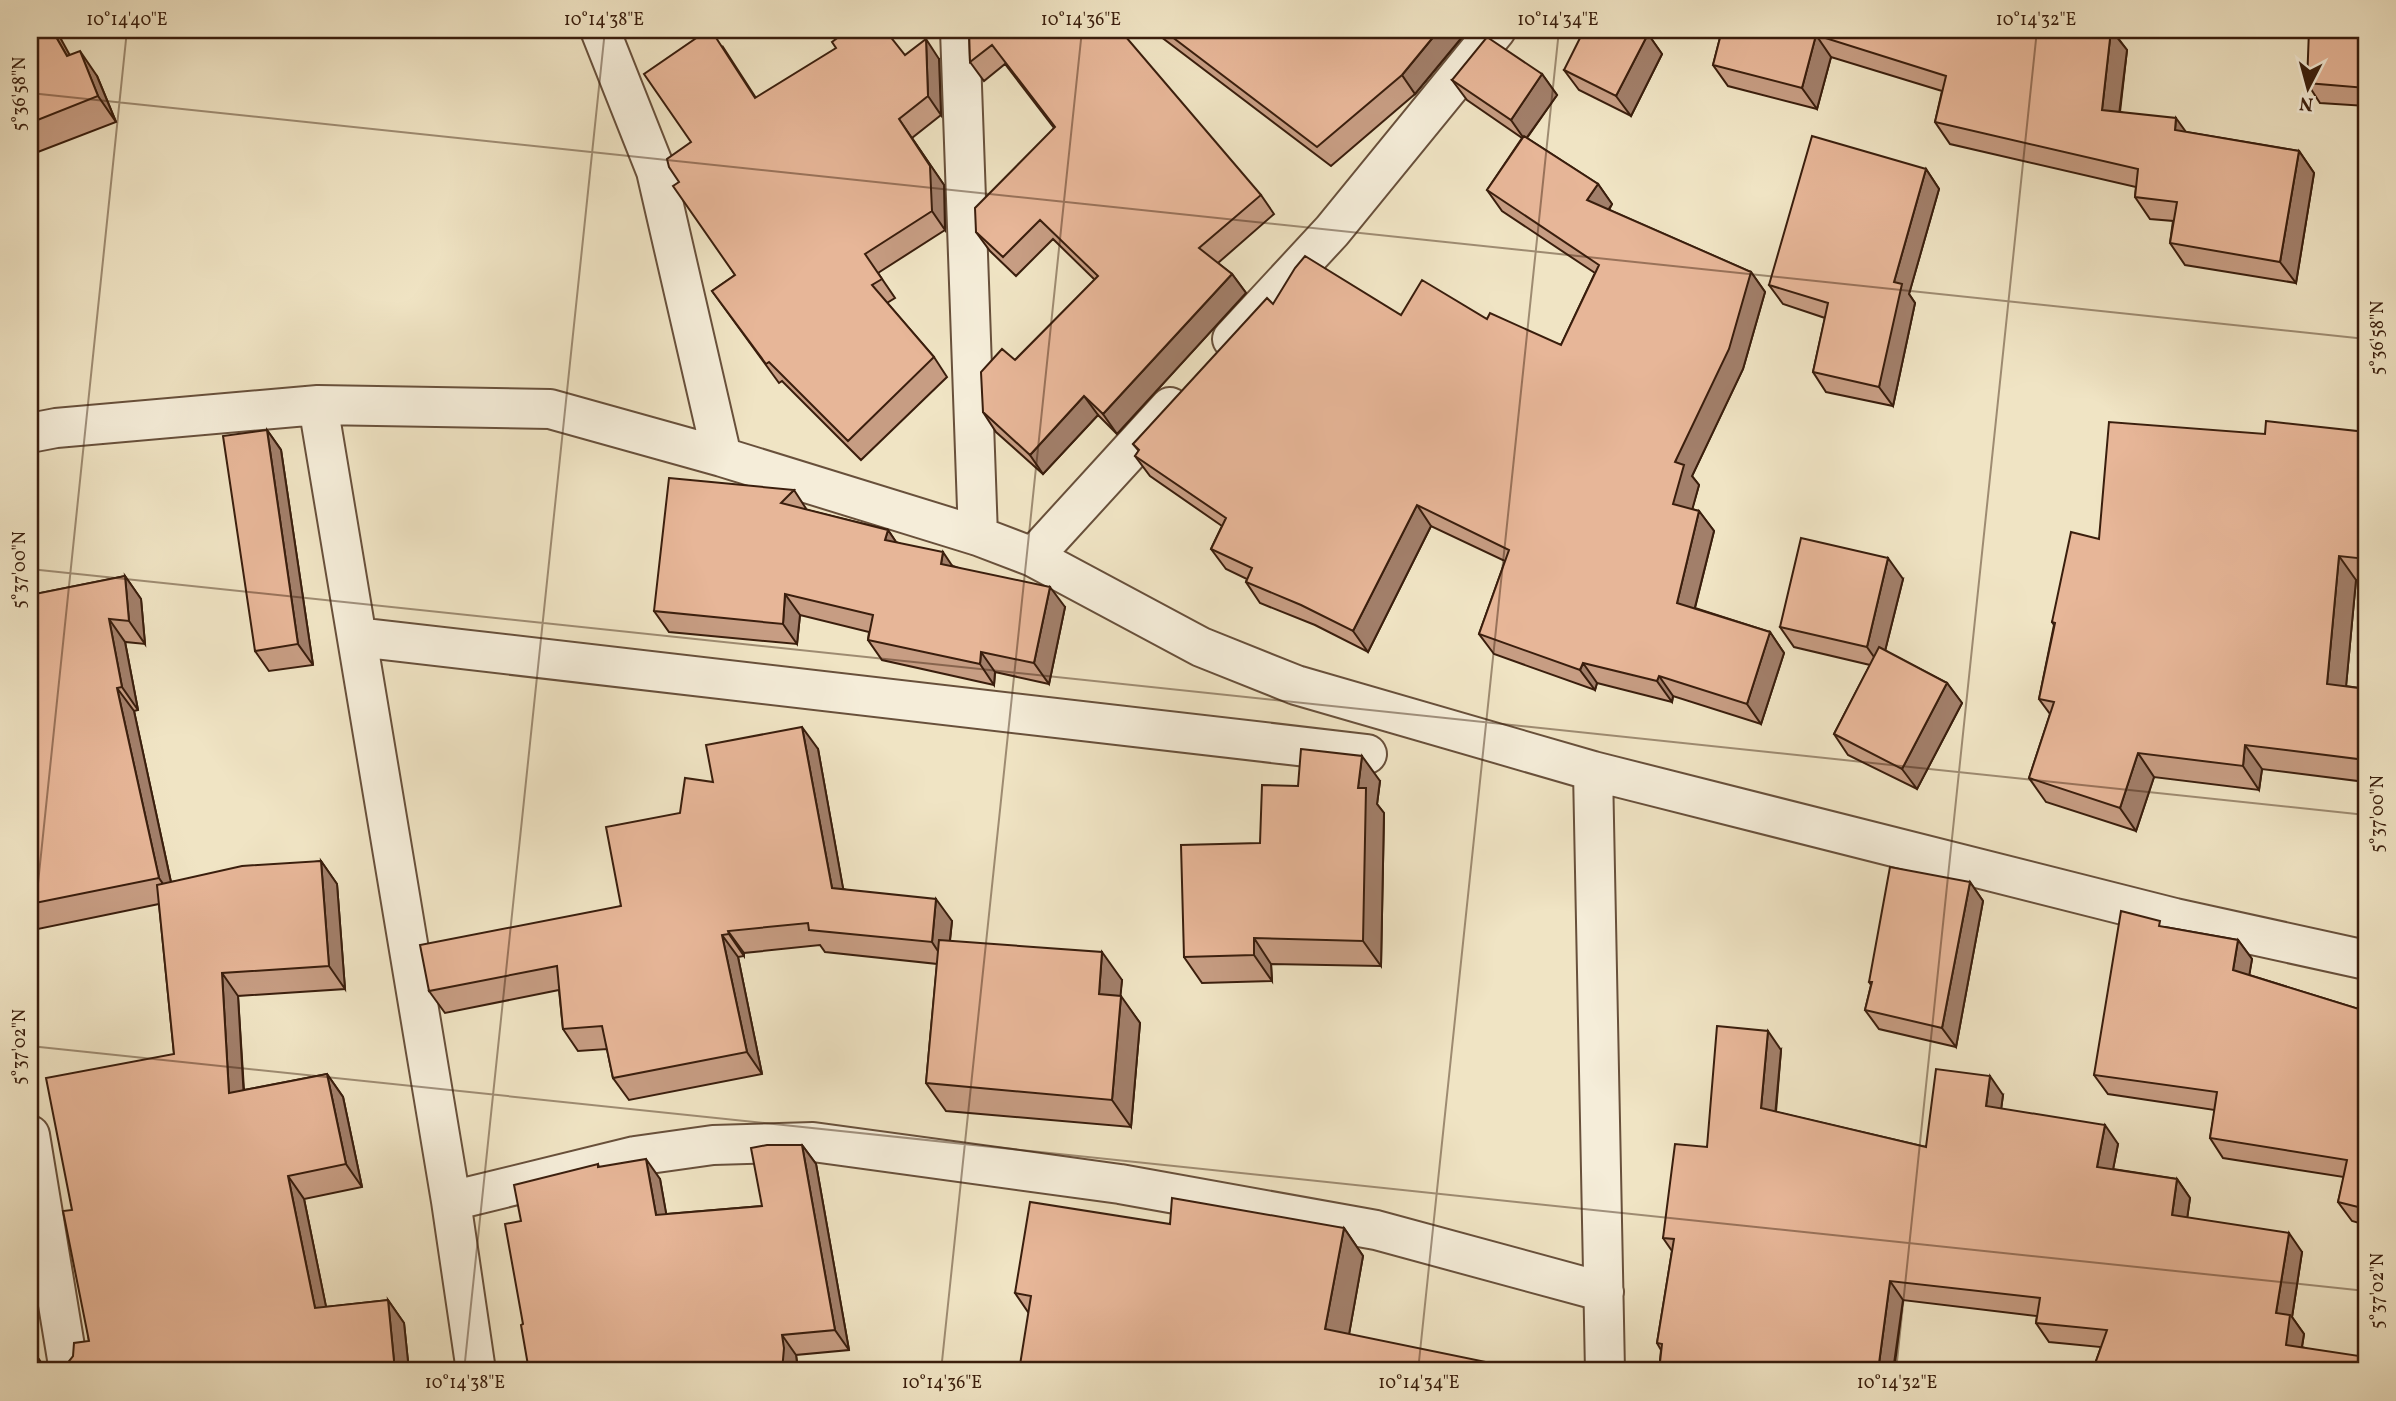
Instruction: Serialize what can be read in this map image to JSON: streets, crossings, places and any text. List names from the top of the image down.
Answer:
{
  "north": "bottom",
  "coordinates": [
    "10°14'40\"E",
    "10°14'38\"E",
    "10°14'36\"E",
    "10°14'34\"E",
    "10°14'32\"E",
    "5°36'58\"N",
    "5°37'00\"N",
    "5°37'02\"N"
  ]
}
